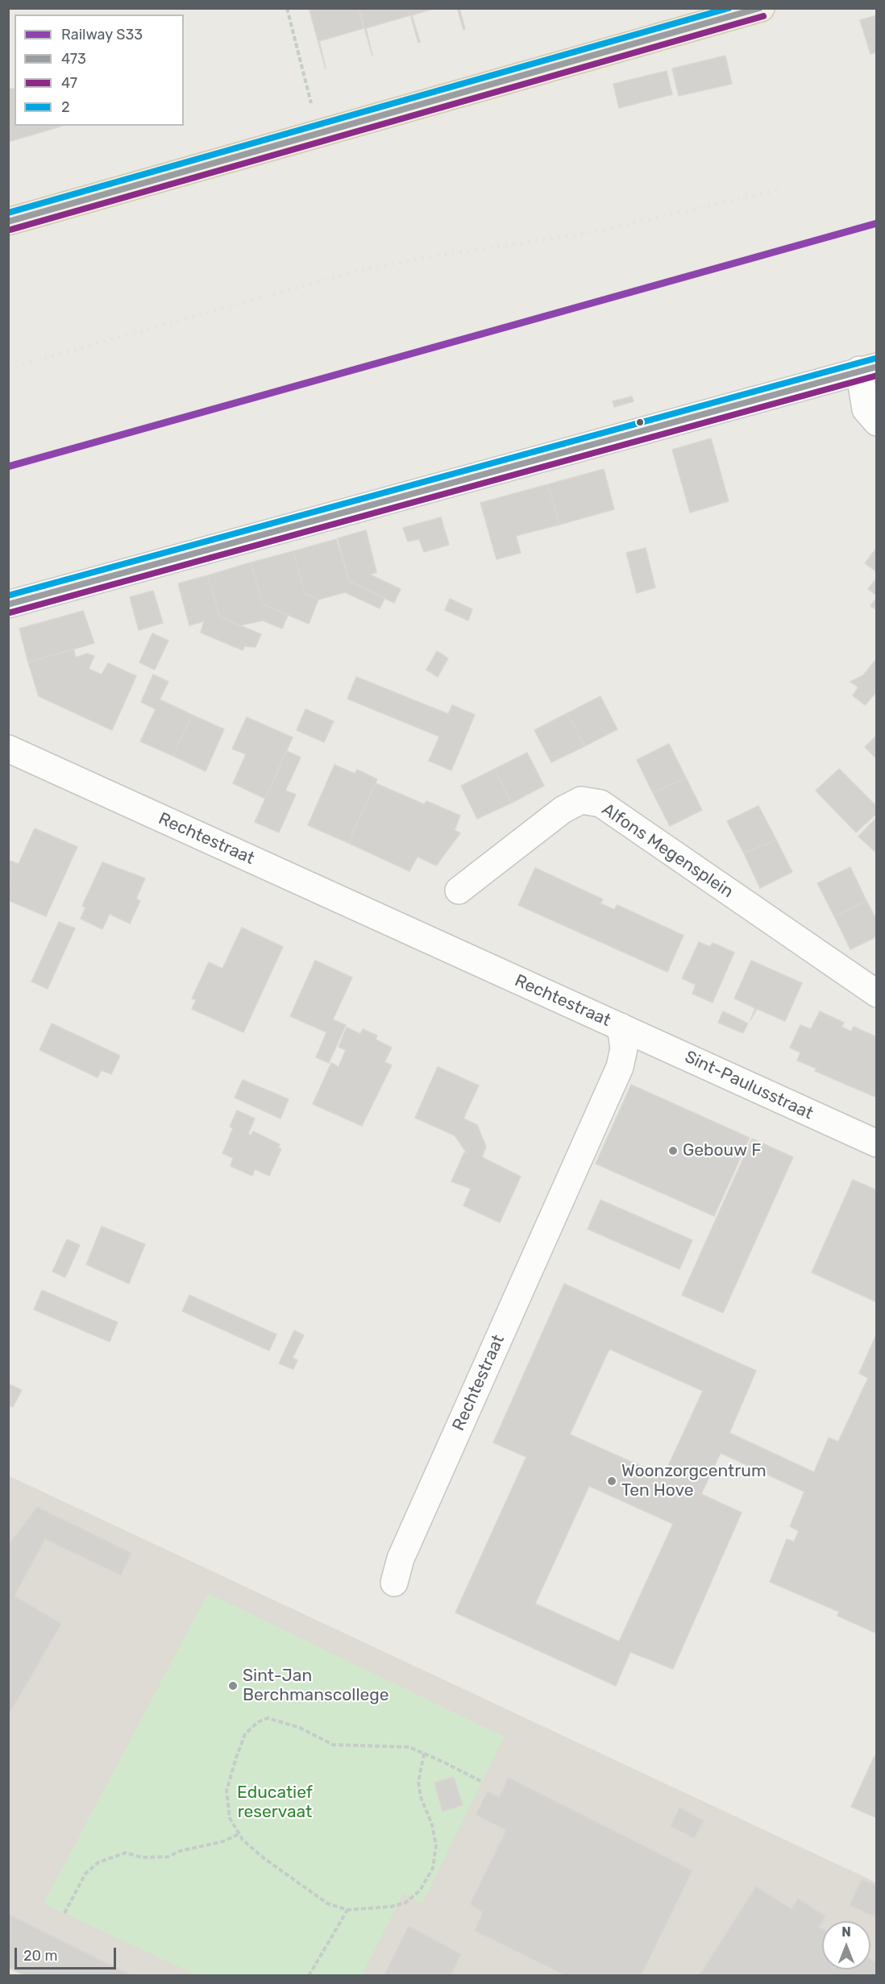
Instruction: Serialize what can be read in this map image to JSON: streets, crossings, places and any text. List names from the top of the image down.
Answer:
{
  "streets": {
    "street": ["Rechtestraat", "Alfons Megensplein", "Sint-Paulusstraat"]
  },
  "crossings": [
    ["Rechtestraat", "Sint-Paulusstraat"]
  ],
  "parks": ["Educatief reservaat"],
  "places": ["Gebouw F", "Woonzorgcentrum Ten Hove", "Sint-Jan Berchmanscollege"],
  "lines": [
    "transit line 473",
    "transit line 2",
    "transit line 47",
    "rail line S33"
  ],
  "legend": [
    "Railway S33",
    "473",
    "47",
    "2"
  ],
  "scale_bar": "20 m",
  "north": "top"
}
